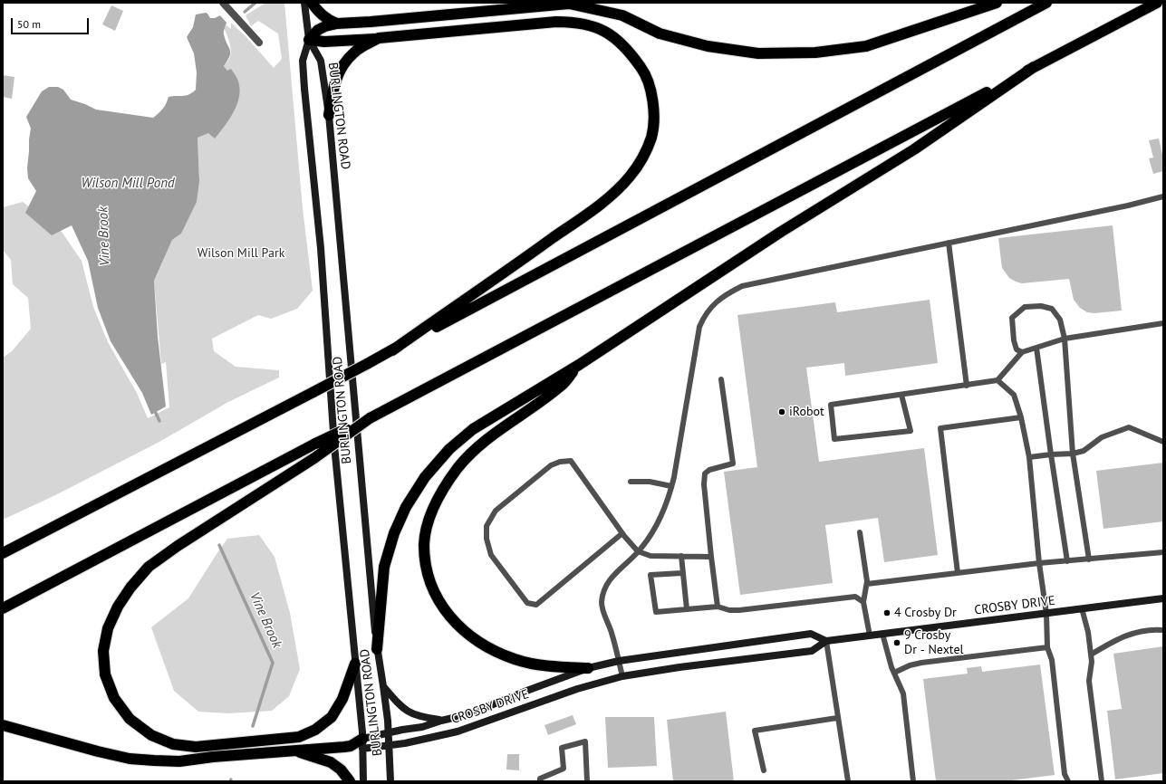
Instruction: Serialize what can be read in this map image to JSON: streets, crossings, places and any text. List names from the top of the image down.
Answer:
{
  "streets": {
    "main road": ["BURLINGTON ROAD", "CROSBY DRIVE"]
  },
  "crossings": [
    ["BURLINGTON ROAD", "CROSBY DRIVE"]
  ],
  "water": ["Wilson Mill Pond", "Vine Brook"],
  "parks": ["Wilson Mill Park"],
  "places": ["iRobot", "4 Crosby Dr", "9 Crosby Dr - Nextel"],
  "scale_bar": "50 m"
}
